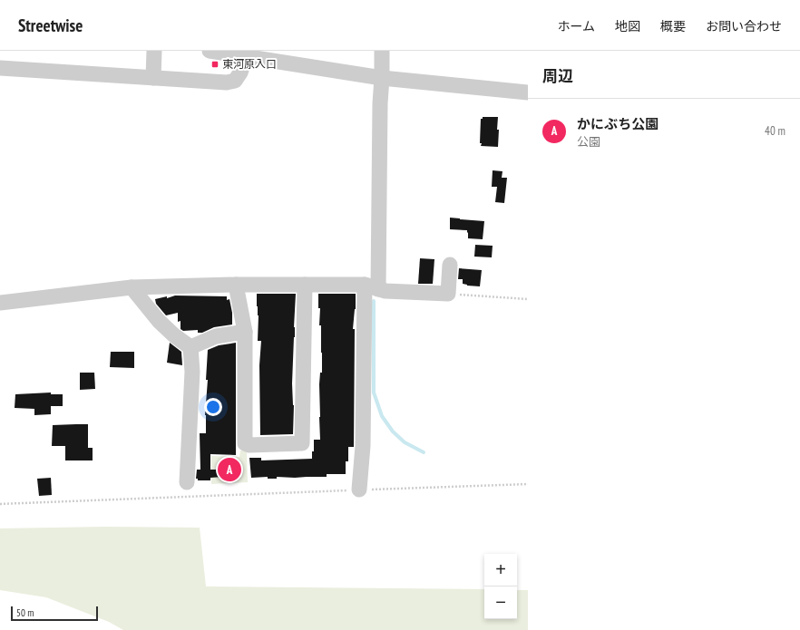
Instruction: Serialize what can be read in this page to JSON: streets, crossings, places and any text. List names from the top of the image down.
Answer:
{
  "places": {
    "transit": ["東河原入口"]
  },
  "scale_bar": "50 m",
  "page": {
    "header": "Streetwise",
    "nav": [
      "ホーム",
      "地図",
      "概要",
      "お問い合わせ"
    ],
    "heading": "周辺",
    "list": [
      {
        "mark": "A",
        "name": "かにぶち公園",
        "note": "公園",
        "value": "40 m"
      }
    ],
    "pins": "A",
    "map_buttons": ["+", "−"],
    "scale": "50 m"
  }
}
